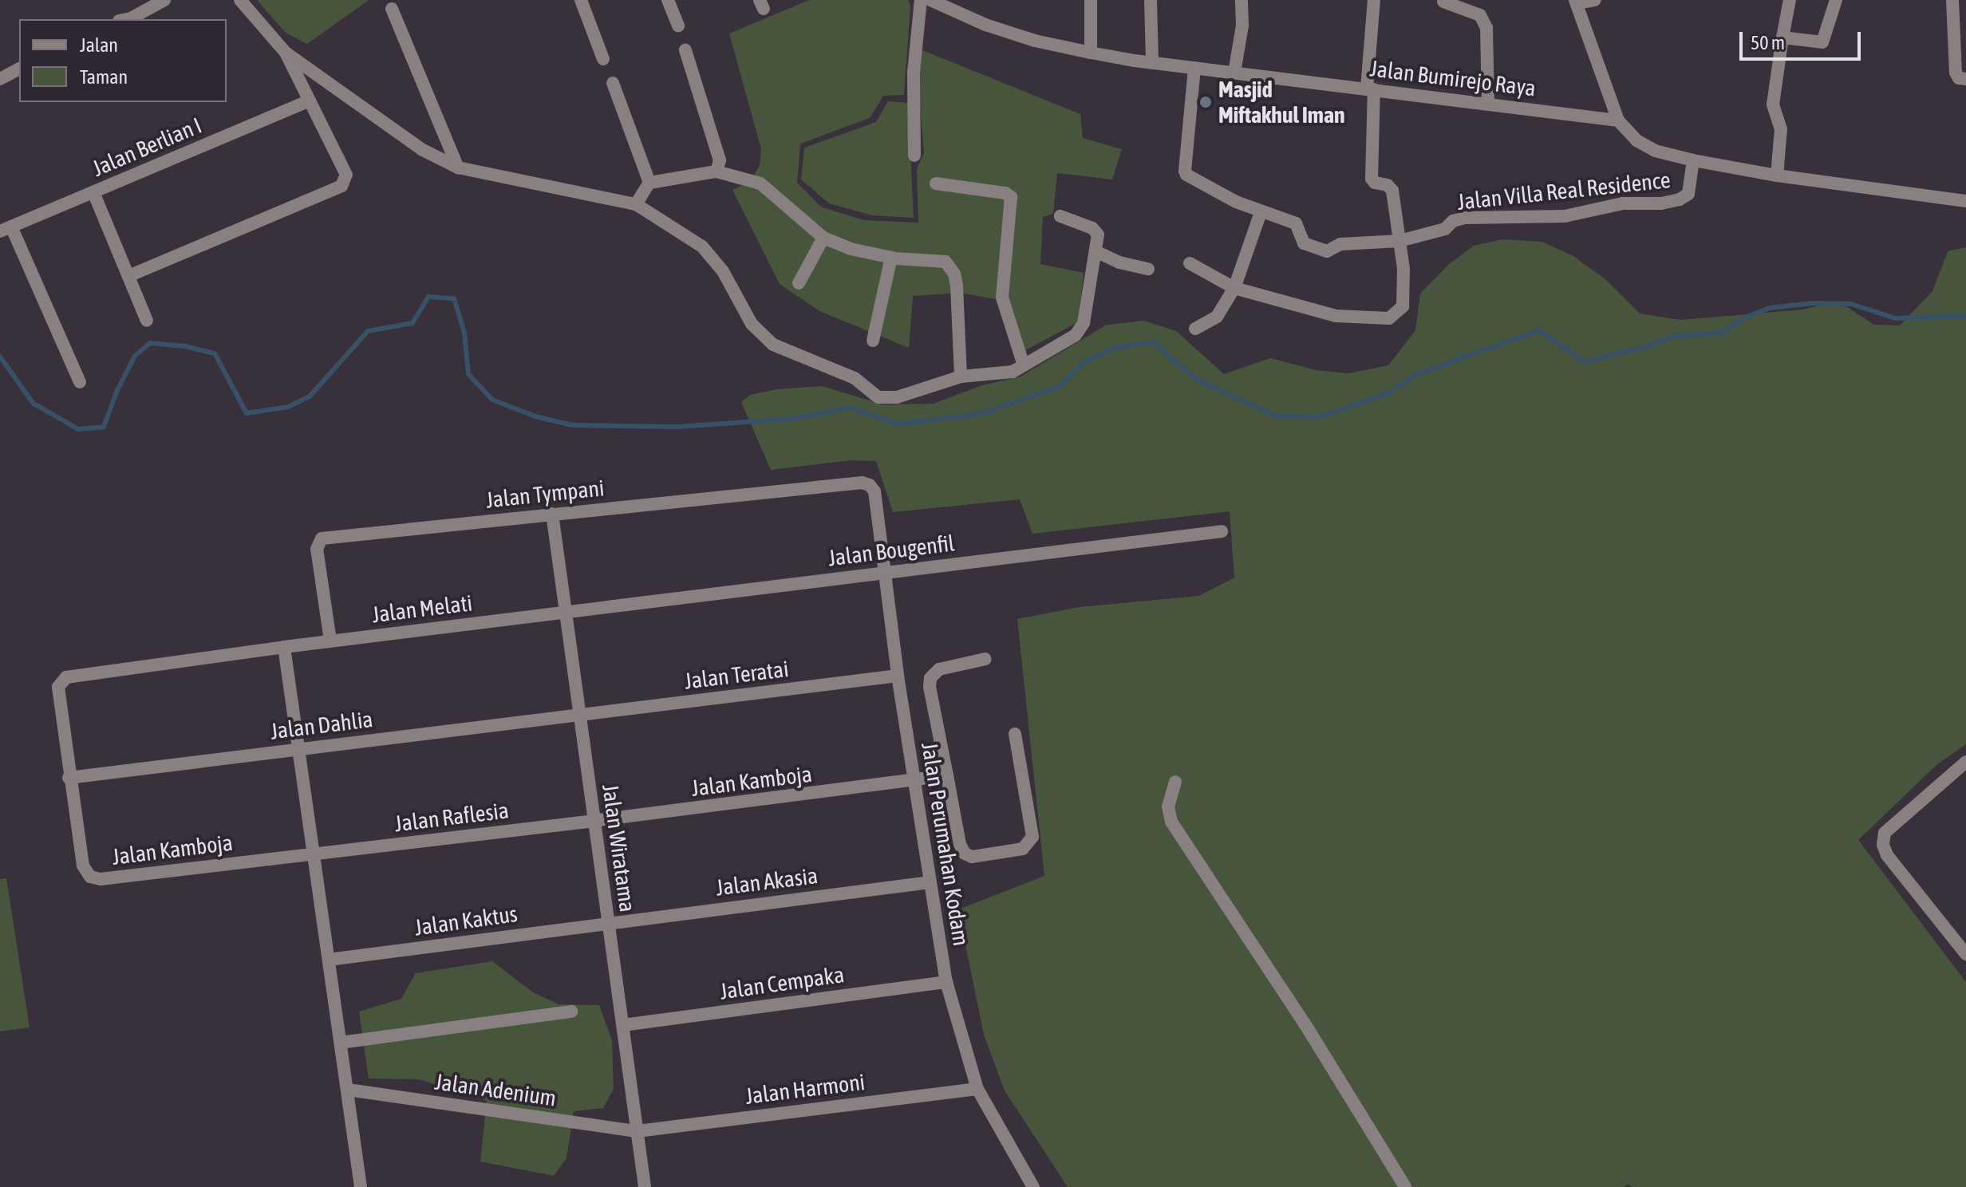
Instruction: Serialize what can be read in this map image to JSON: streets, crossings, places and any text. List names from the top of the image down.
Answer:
{
  "streets": {
    "street": [
      "Jalan Bumirejo Raya",
      "Jalan Berlian I",
      "Jalan Villa Real Residence",
      "Jalan Tympani",
      "Jalan Bougenfil",
      "Jalan Melati",
      "Jalan Teratai",
      "Jalan Dahlia",
      "Jalan Kamboja",
      "Jalan Raflesia",
      "Jalan Perumahan Kodam",
      "Jalan Wiratama",
      "Jalan Akasia",
      "Jalan Kaktus",
      "Jalan Cempaka",
      "Jalan Harmoni",
      "Jalan Adenium"
    ]
  },
  "crossings": [
    ["Jalan Tympani", "Jalan Melati"],
    ["Jalan Tympani", "Jalan Perumahan Kodam"],
    ["Jalan Tympani", "Jalan Wiratama"],
    ["Jalan Bougenfil", "Jalan Melati"],
    ["Jalan Bougenfil", "Jalan Perumahan Kodam"],
    ["Jalan Bougenfil", "Jalan Wiratama"],
    ["Jalan Melati", "Jalan Kamboja"],
    ["Jalan Melati", "Jalan Wiratama"],
    ["Jalan Teratai", "Jalan Dahlia"],
    ["Jalan Teratai", "Jalan Perumahan Kodam"],
    ["Jalan Teratai", "Jalan Wiratama"],
    ["Jalan Dahlia", "Jalan Kamboja"],
    ["Jalan Dahlia", "Jalan Wiratama"],
    ["Jalan Kamboja", "Jalan Raflesia"],
    ["Jalan Kamboja", "Jalan Perumahan Kodam"],
    ["Jalan Kamboja", "Jalan Wiratama"],
    ["Jalan Raflesia", "Jalan Wiratama"],
    ["Jalan Perumahan Kodam", "Jalan Akasia"],
    ["Jalan Perumahan Kodam", "Jalan Cempaka"],
    ["Jalan Perumahan Kodam", "Jalan Harmoni"],
    ["Jalan Wiratama", "Jalan Akasia"],
    ["Jalan Wiratama", "Jalan Kaktus"],
    ["Jalan Wiratama", "Jalan Cempaka"],
    ["Jalan Wiratama", "Jalan Harmoni"],
    ["Jalan Wiratama", "Jalan Adenium"],
    ["Jalan Akasia", "Jalan Kaktus"],
    ["Jalan Harmoni", "Jalan Adenium"]
  ],
  "places": ["Masjid Miftakhul Iman"],
  "legend": ["Jalan", "Taman"],
  "scale_bar": "50 m"
}
